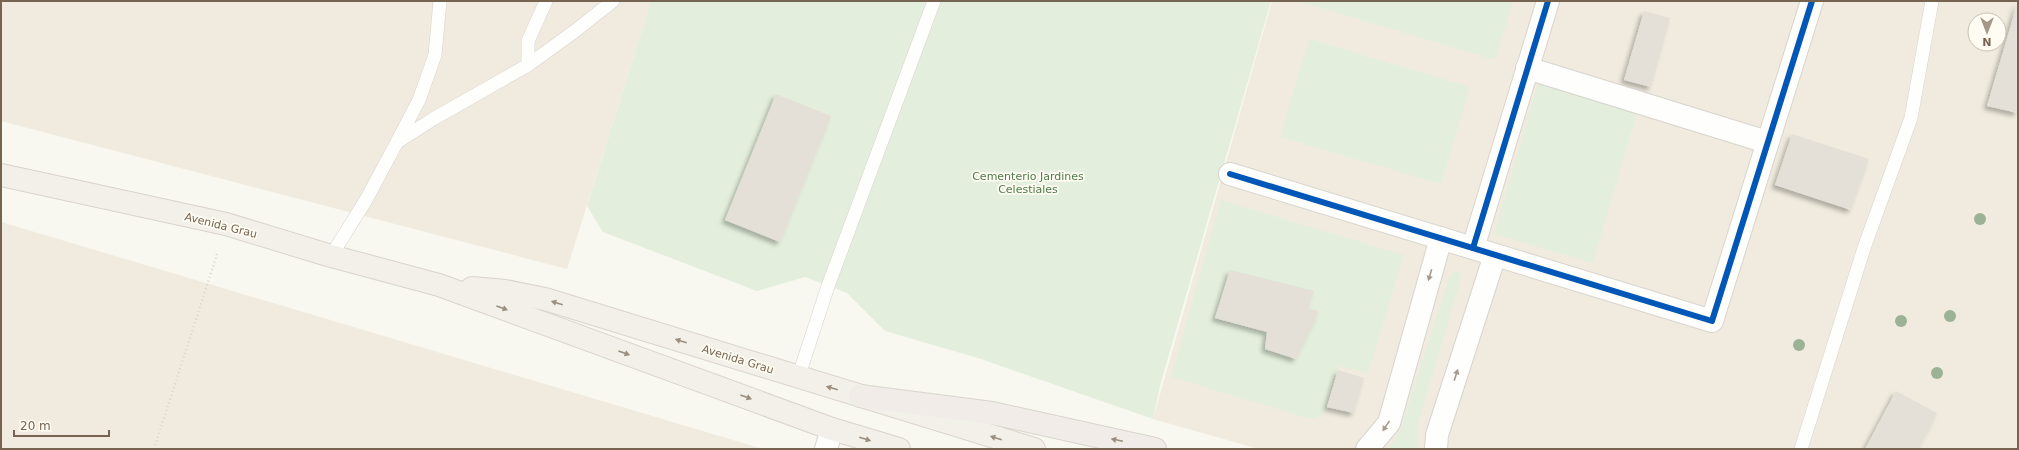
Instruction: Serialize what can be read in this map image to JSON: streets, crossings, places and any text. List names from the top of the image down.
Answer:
{
  "streets": {
    "main road": ["Avenida Grau"]
  },
  "parks": ["Cementerio Jardines Celestiales"],
  "scale_bar": "20 m",
  "north": "bottom"
}
